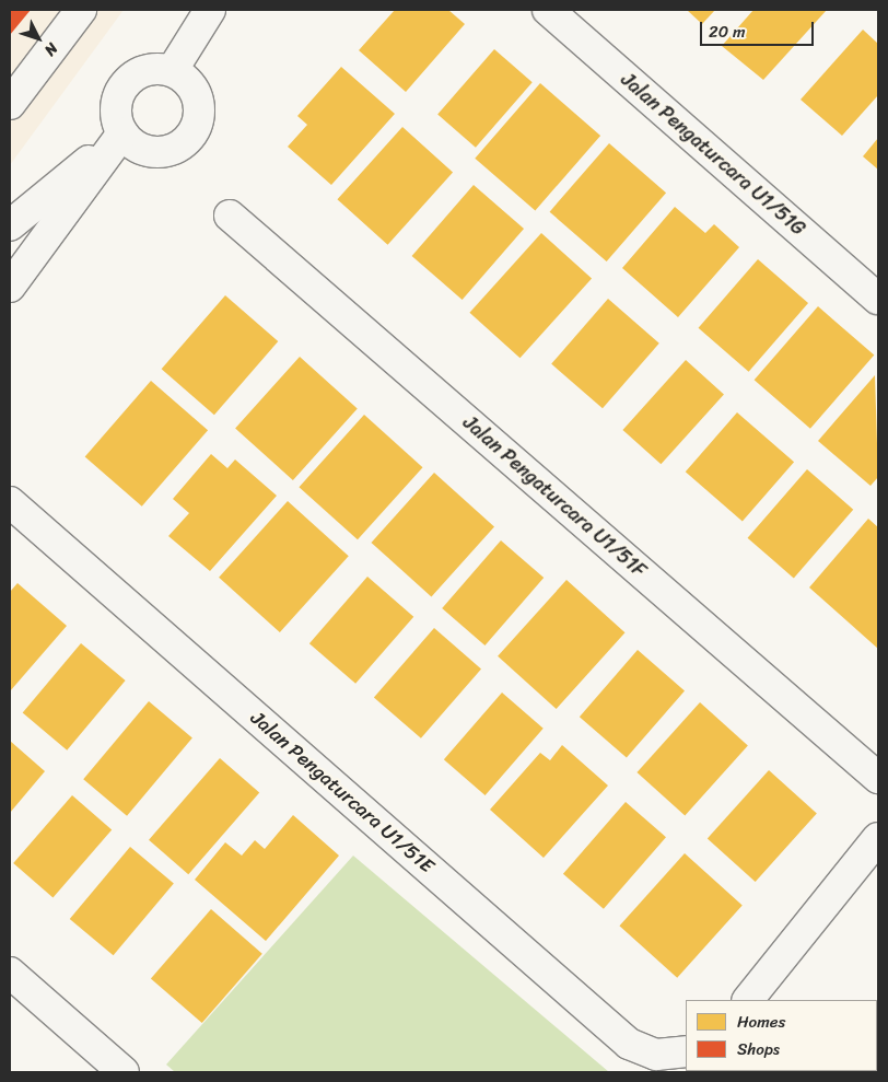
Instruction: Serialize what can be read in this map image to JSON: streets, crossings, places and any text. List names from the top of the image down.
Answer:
{
  "streets": {
    "street": ["Jalan Pengaturcara U1/51G", "Jalan Pengaturcara U1/51F", "Jalan Pengaturcara U1/51E"]
  },
  "legend": ["Homes", "Shops"],
  "scale_bar": "20 m",
  "north": "bottom right"
}
